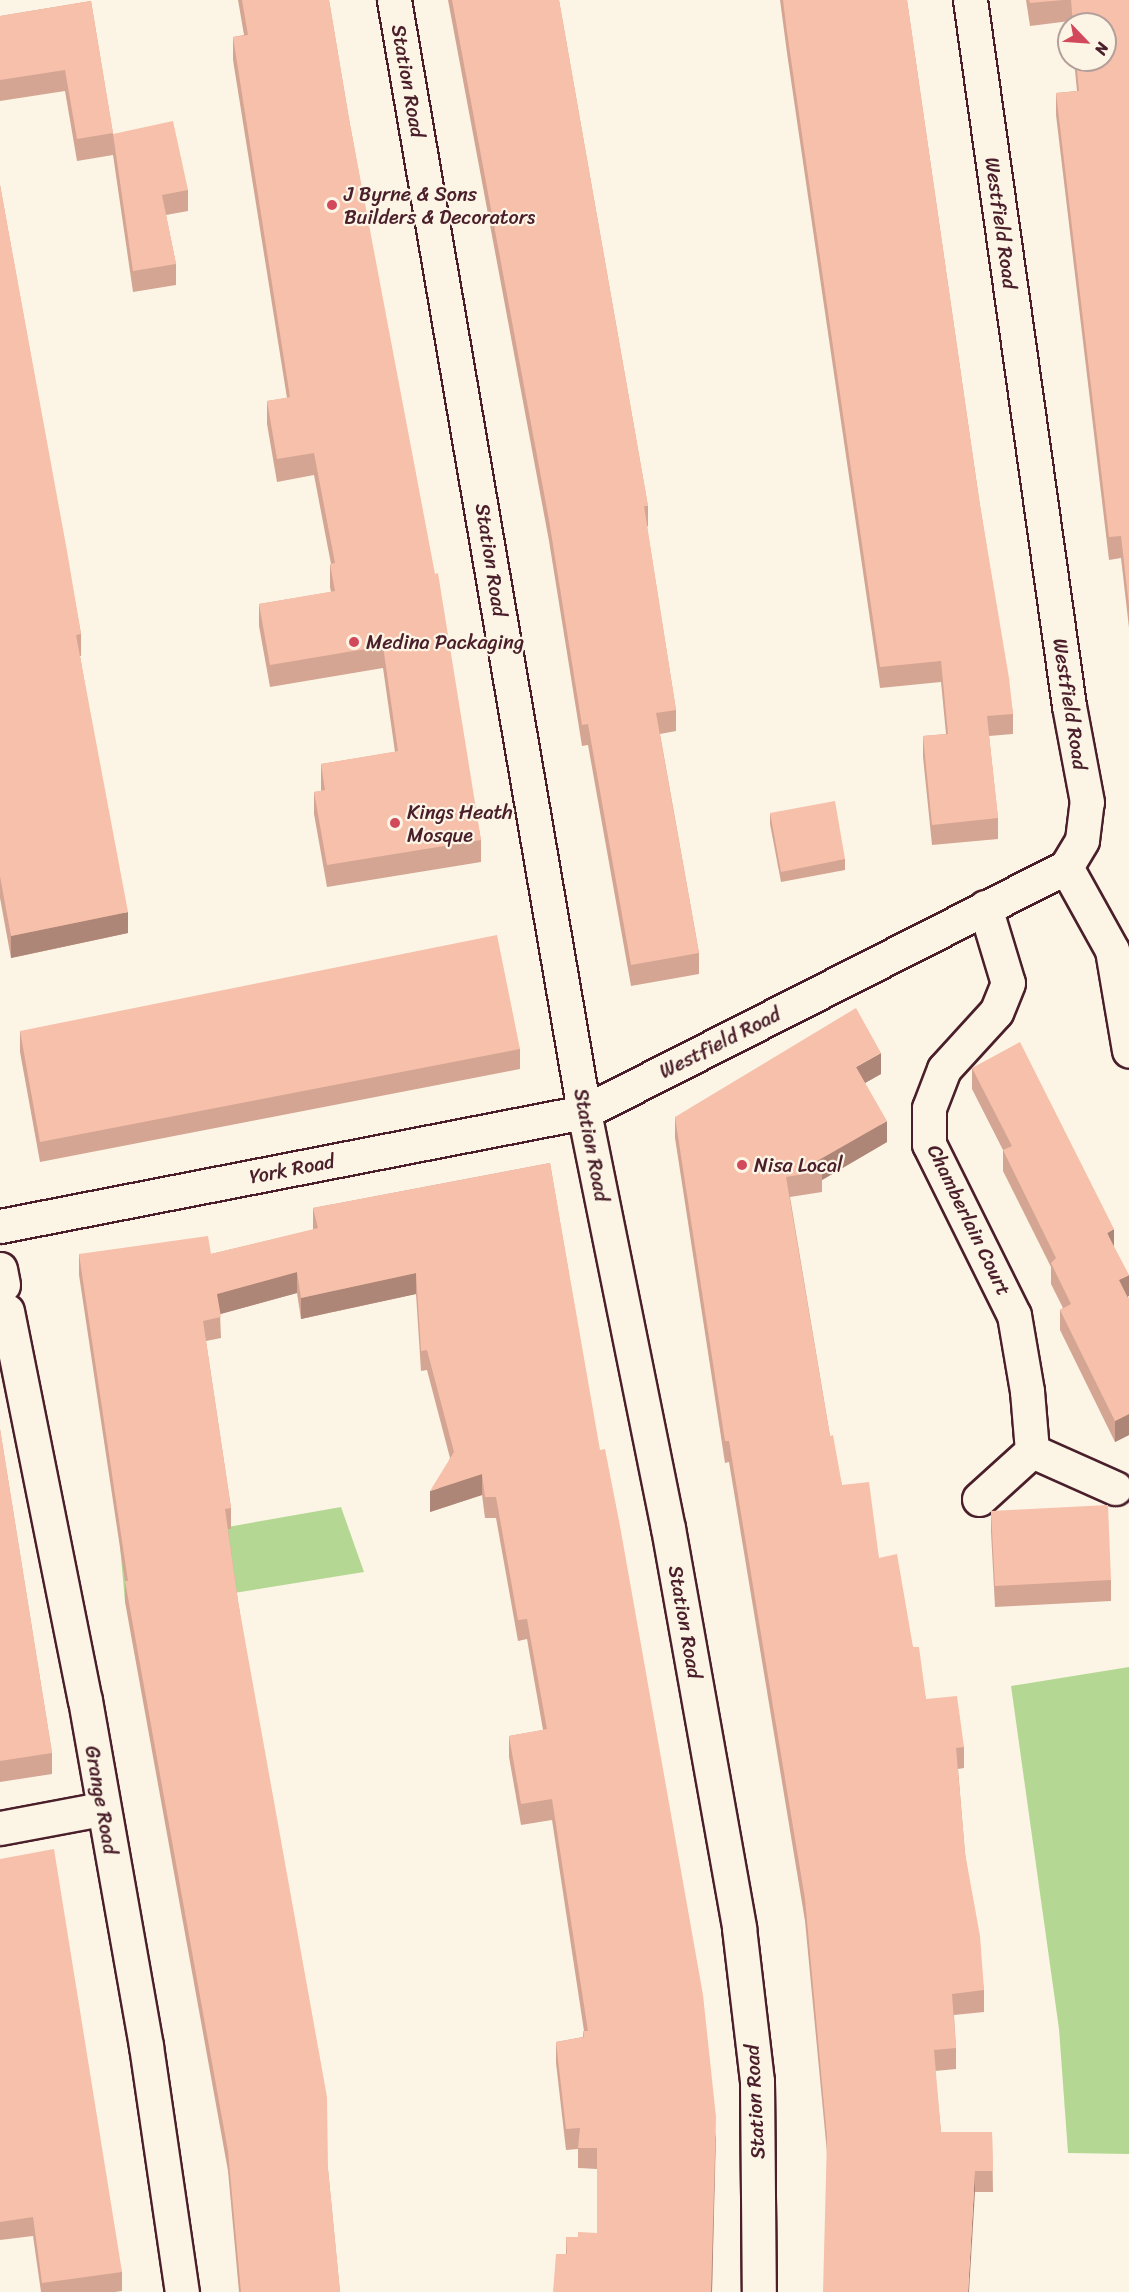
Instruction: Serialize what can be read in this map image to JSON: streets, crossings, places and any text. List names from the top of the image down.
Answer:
{
  "streets": {
    "street": [
      "Station Road",
      "Westfield Road",
      "York Road",
      "Chamberlain Court",
      "Grange Road"
    ]
  },
  "crossings": [
    ["Station Road", "Westfield Road"],
    ["Station Road", "York Road"],
    ["Westfield Road", "York Road"],
    ["Westfield Road", "Chamberlain Court"]
  ],
  "places": [
    "J Byrne & Sons Builders & Decorators",
    "Medina Packaging",
    "Kings Heath Mosque",
    "Nisa Local"
  ],
  "north": "bottom right"
}
